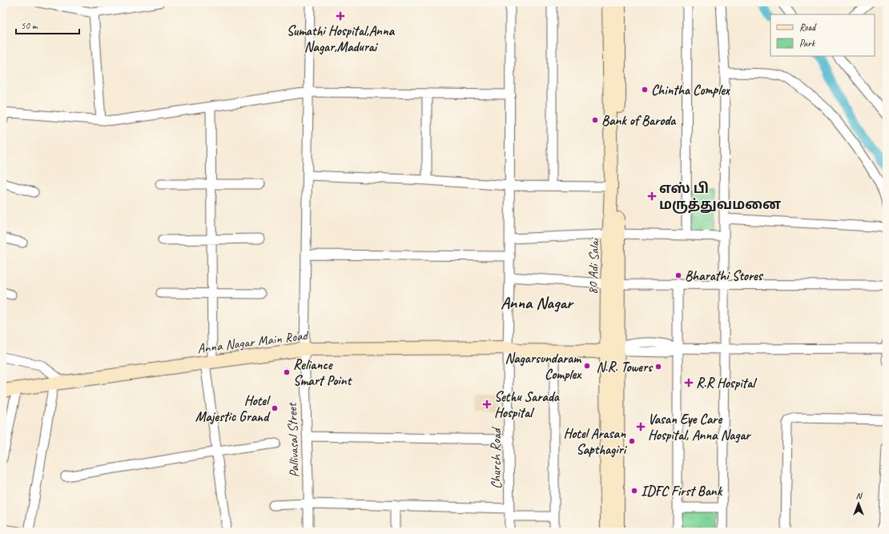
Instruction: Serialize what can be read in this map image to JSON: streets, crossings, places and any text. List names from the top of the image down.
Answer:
{
  "streets": {
    "main road": ["80 Adi Salai", "Anna Nagar Main Road"],
    "street": ["Pallivasal Street", "Church Road"]
  },
  "crossings": [
    ["80 Adi Salai", "Anna Nagar Main Road"],
    ["Anna Nagar Main Road", "Pallivasal Street"],
    ["Anna Nagar Main Road", "Church Road"]
  ],
  "districts": ["Anna Nagar"],
  "places": {
    "health": [
      "Sumathi Hospital,Anna Nagar,Madurai",
      "எஸ் பி மருத்துவமனை",
      "R.R Hospital",
      "Sethu Sarada Hospital",
      "Vasan Eye Care Hospital, Anna Nagar"
    ],
    "other": [
      "Chintha Complex",
      "Bank of Baroda",
      "Bharathi Stores",
      "Nagarsundaram Complex",
      "N.R. Towers",
      "Reliance Smart Point",
      "Hotel Majestic Grand",
      "Hotel Arasan Sapthagiri",
      "IDFC First Bank"
    ]
  },
  "legend": ["Road", "Park"],
  "scale_bar": "50 m",
  "north": "top"
}
